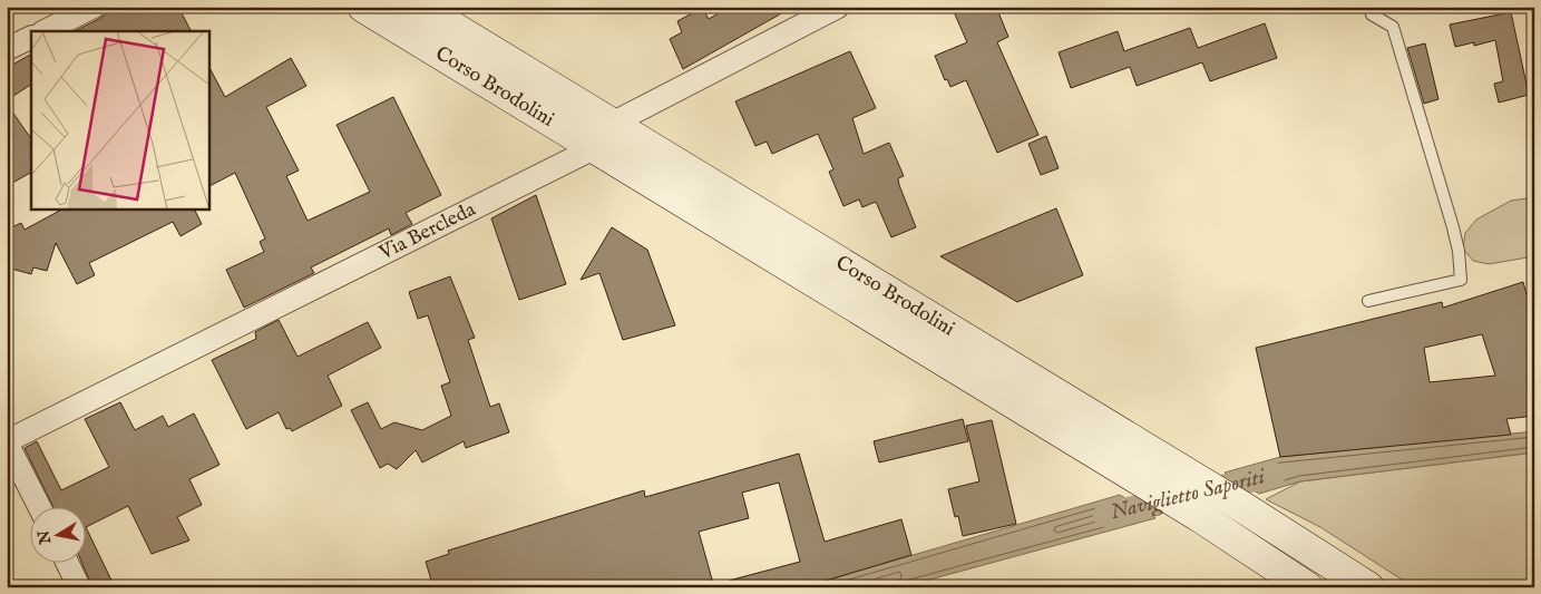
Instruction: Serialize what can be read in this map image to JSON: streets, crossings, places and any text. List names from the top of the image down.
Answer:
{
  "streets": {
    "main road": ["Corso Brodolini"],
    "street": ["Via Bercleda"]
  },
  "crossings": [
    ["Corso Brodolini", "Via Bercleda"]
  ],
  "water": ["Naviglietto Saporiti"],
  "north": "left"
}
